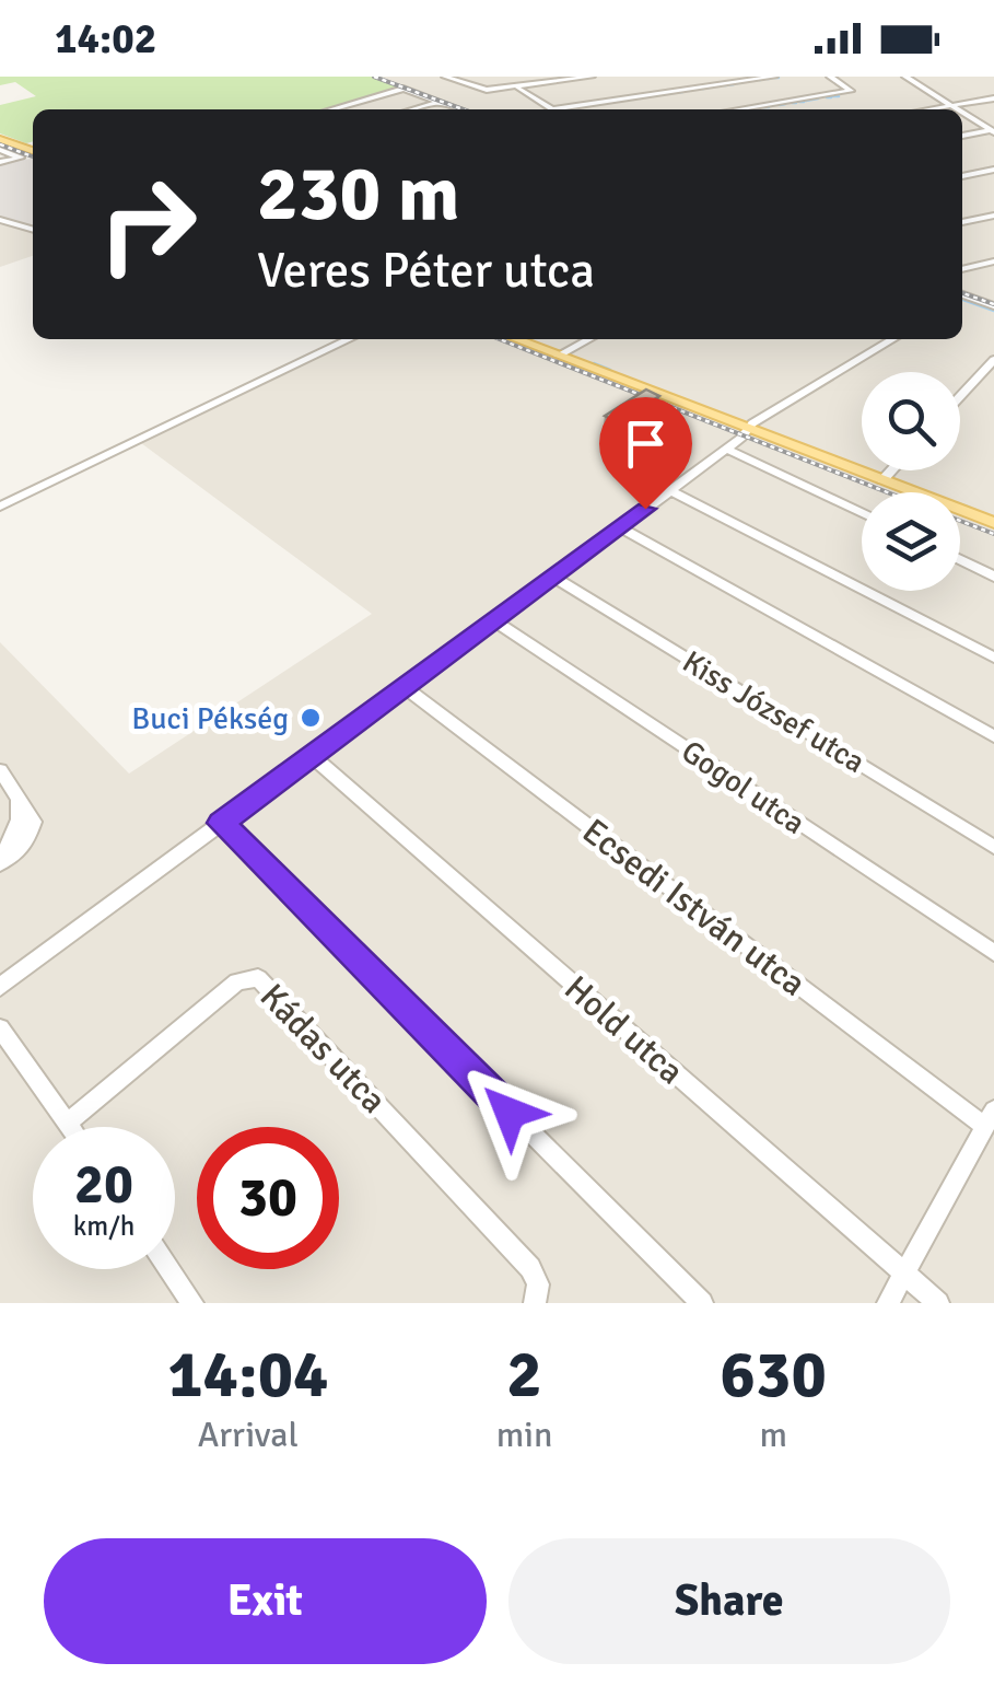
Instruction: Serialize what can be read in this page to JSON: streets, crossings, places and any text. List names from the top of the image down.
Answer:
{
  "streets": {
    "street": [
      "Kiss József utca",
      "Gogol utca",
      "Ecsedi István utca",
      "Hold utca",
      "Kádas utca"
    ]
  },
  "places": ["Buci Pékség"],
  "page": {
    "status": "14:02",
    "turn": ["230 m", "Veres Péter utca"],
    "speed": "20 km/h",
    "limit": "30",
    "eta": [
      "14:04",
      "Arrival",
      "2",
      "min",
      "630",
      "m"
    ],
    "buttons": ["Exit", "Share"]
  }
}
